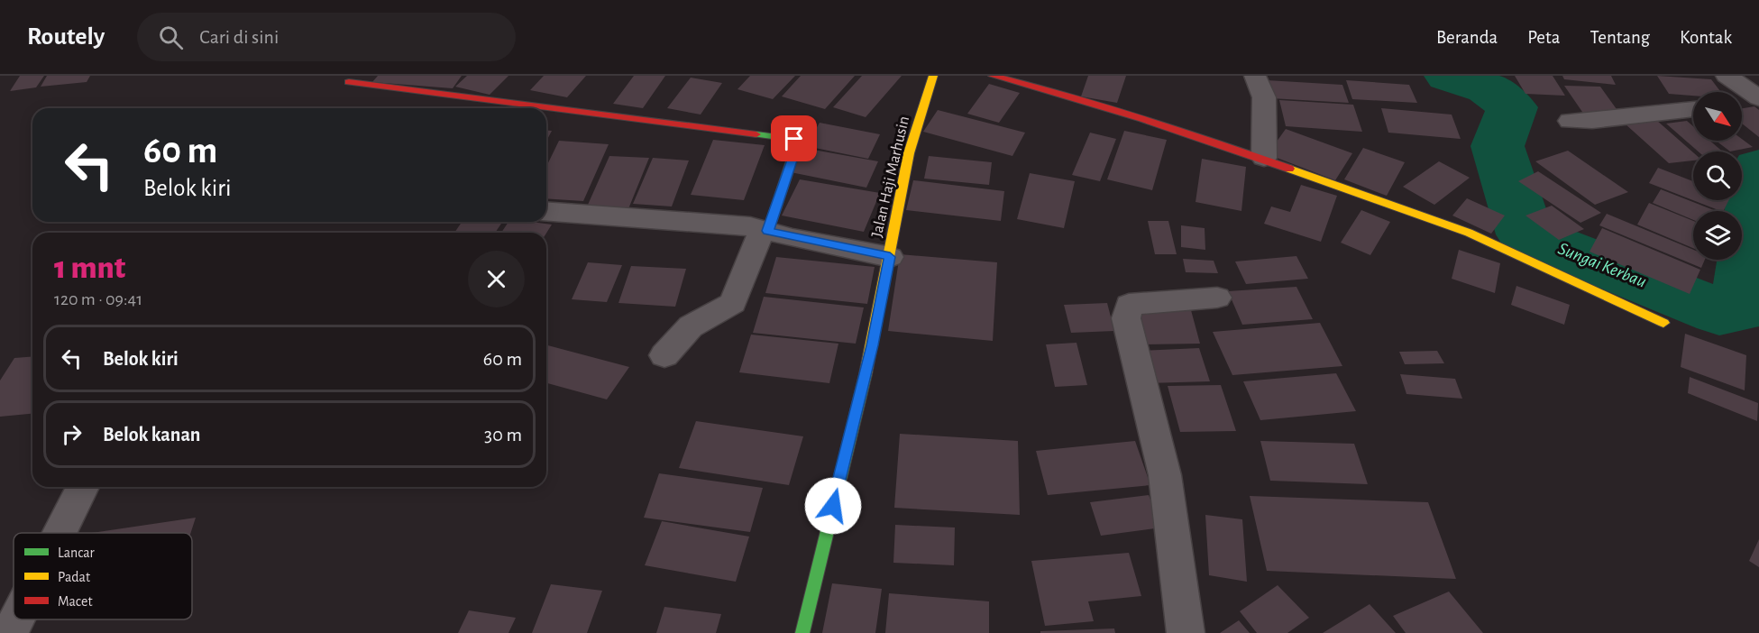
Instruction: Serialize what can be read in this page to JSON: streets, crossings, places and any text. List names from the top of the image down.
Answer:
{
  "streets": {
    "street": ["Jalan Haji Marhusin"]
  },
  "water": ["Sungai Kerbau"],
  "legend": ["Lancar", "Padat", "Macet"],
  "north": "bottom right",
  "page": {
    "header": "Routely",
    "search": "Cari di sini",
    "nav": [
      "Beranda",
      "Peta",
      "Tentang",
      "Kontak"
    ],
    "turn": ["60 m", "Belok kiri"],
    "heading": ["1 mnt", "120 m · 09:41"],
    "list": [
      {
        "name": "Belok kiri",
        "value": "60 m"
      },
      {
        "name": "Belok kanan",
        "value": "30 m"
      }
    ]
  }
}
